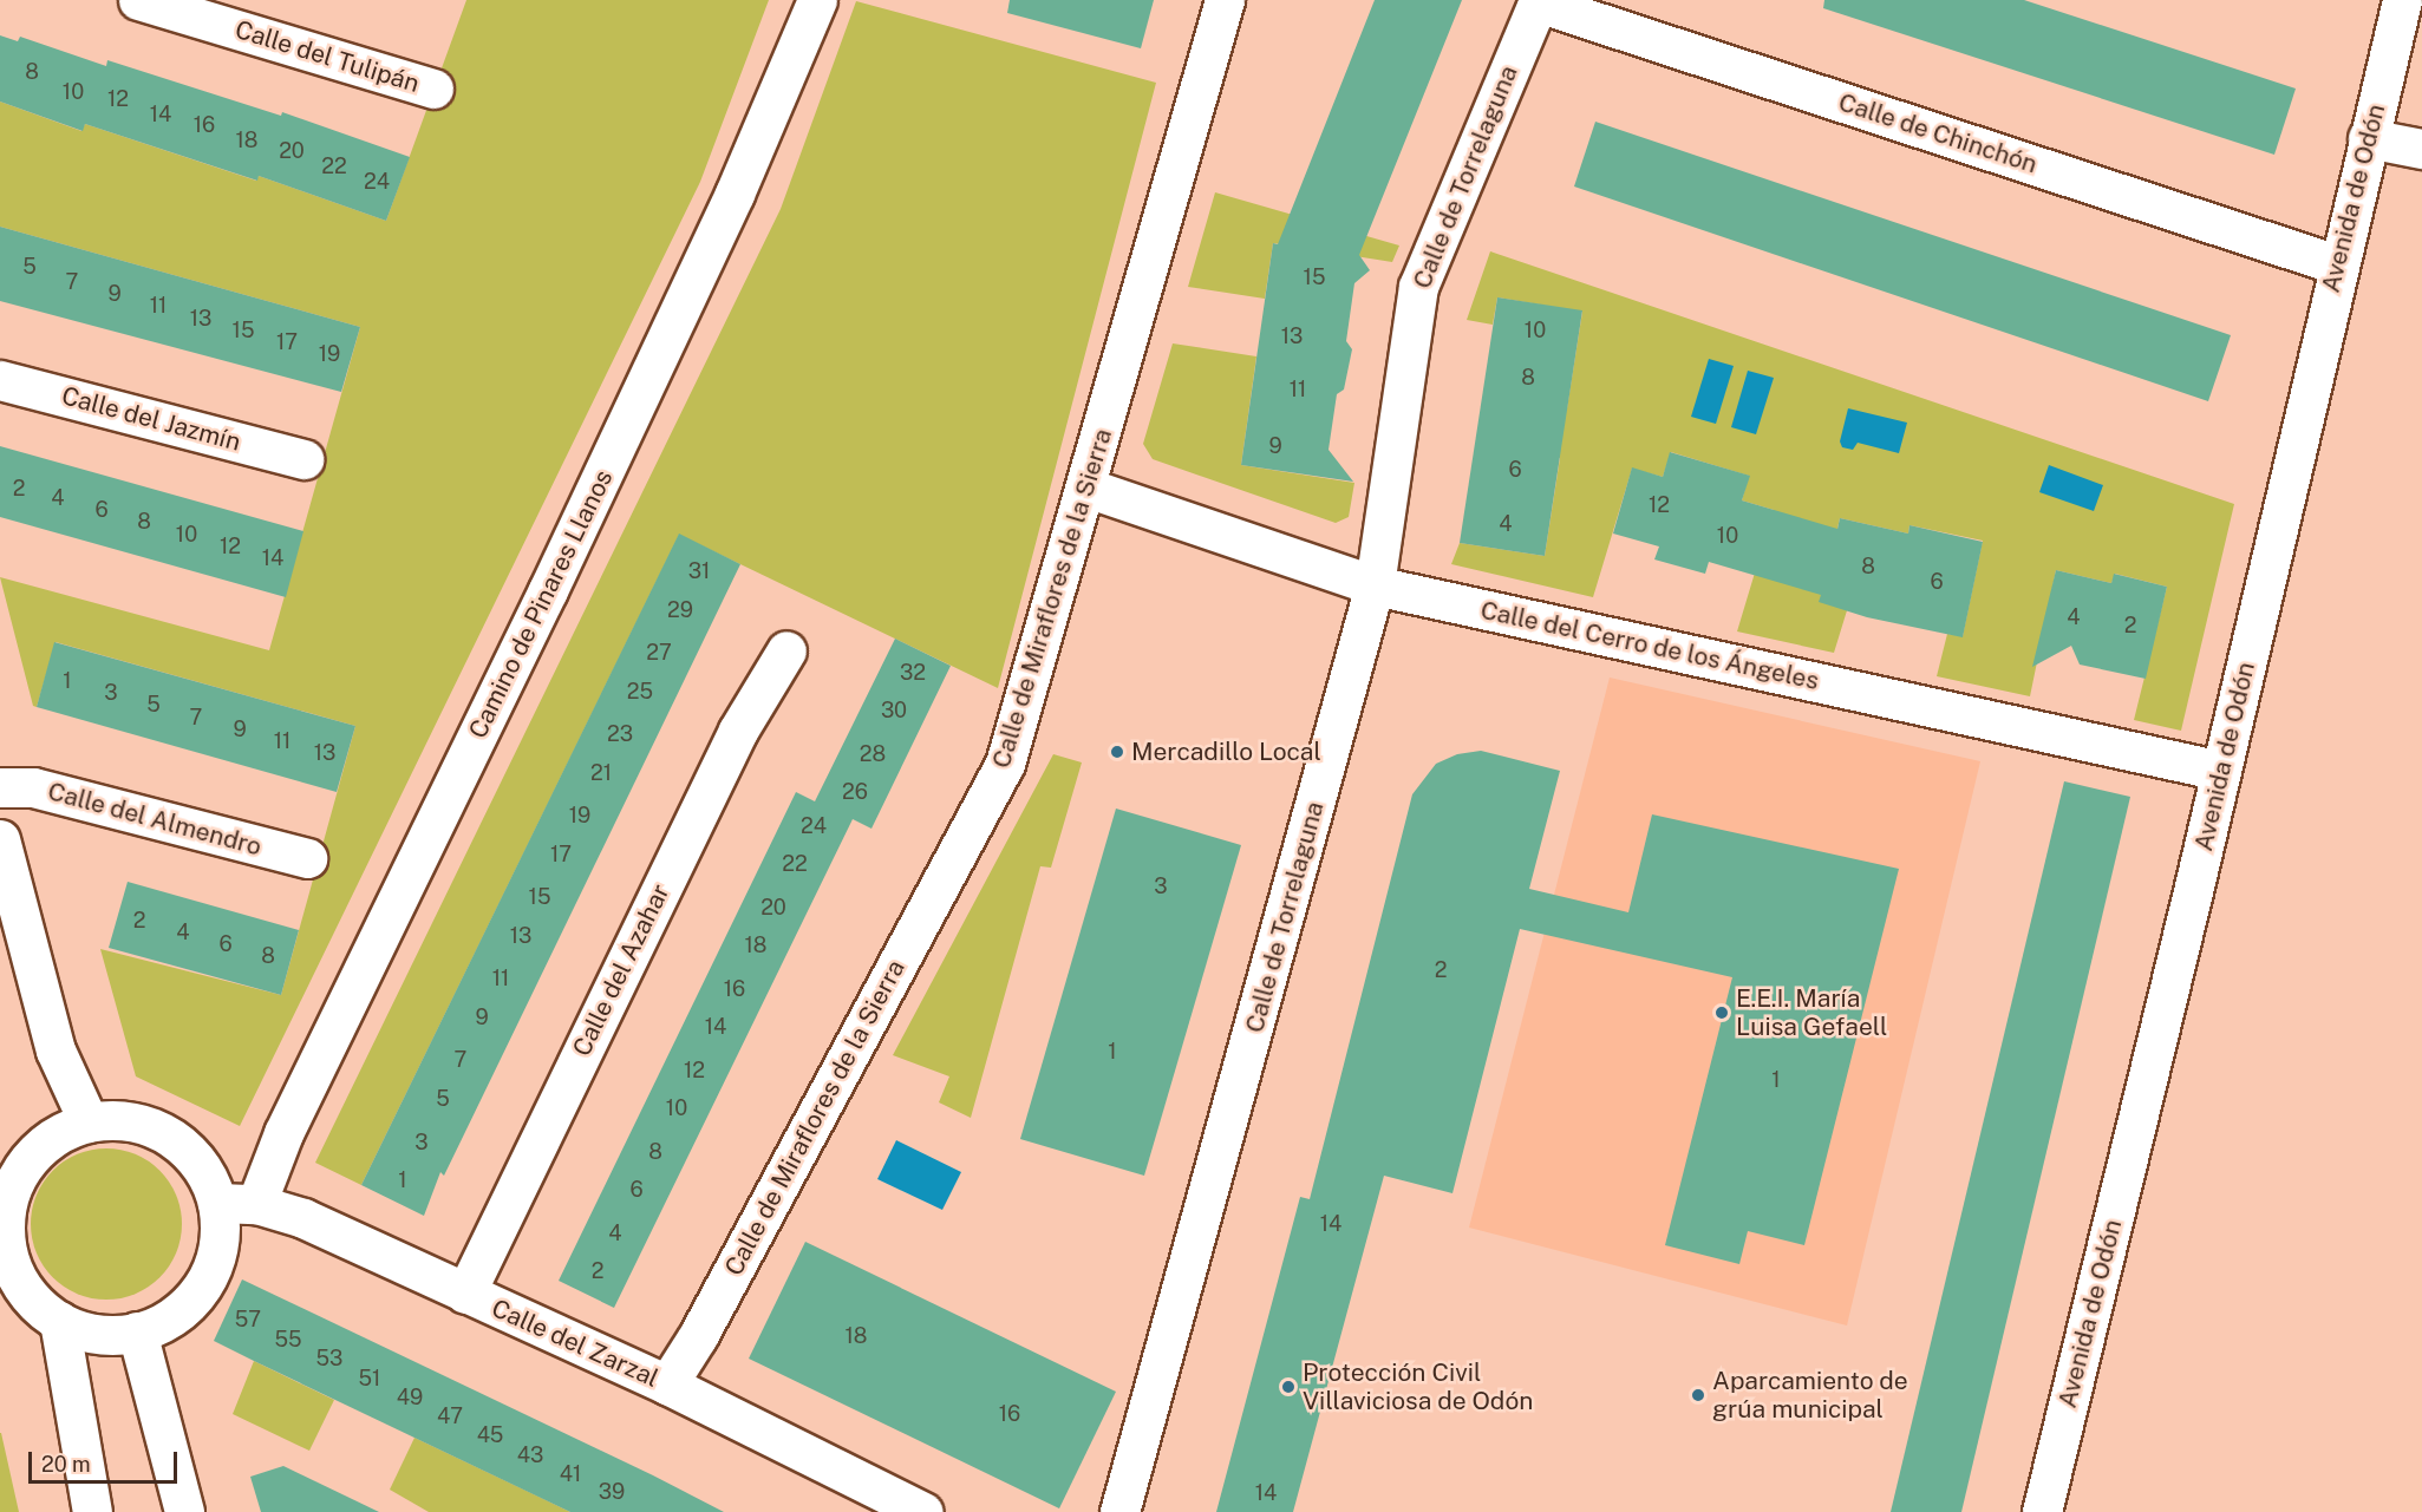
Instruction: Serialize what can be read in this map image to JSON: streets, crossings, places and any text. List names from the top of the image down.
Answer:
{
  "streets": {
    "street": [
      "Calle del Tulipán",
      "Calle de Chinchón",
      "Calle de Torrelaguna",
      "Avenida de Odón",
      "Calle del Jazmín",
      "Calle de Miraflores de la Sierra",
      "Camino de Pinares Llanos",
      "Calle del Cerro de los Ángeles",
      "Calle del Almendro",
      "Calle del Azahar",
      "Calle del Zarzal"
    ]
  },
  "crossings": [
    ["Calle de Chinchón", "Calle de Torrelaguna"],
    ["Calle de Chinchón", "Avenida de Odón"],
    ["Calle de Torrelaguna", "Calle del Cerro de los Ángeles"],
    ["Avenida de Odón", "Calle del Cerro de los Ángeles"],
    ["Calle de Miraflores de la Sierra", "Calle del Cerro de los Ángeles"],
    ["Calle de Miraflores de la Sierra", "Calle del Zarzal"],
    ["Camino de Pinares Llanos", "Calle del Zarzal"],
    ["Calle del Azahar", "Calle del Zarzal"]
  ],
  "places": [
    "Mercadillo Local",
    "E.E.I. María Luisa Gefaell",
    "Protección Civil Villaviciosa de Odón",
    "Aparcamiento de grúa municipal"
  ],
  "house_numbers": [
    "8",
    "10",
    "12",
    "14",
    "16",
    "18",
    "20",
    "22",
    "24",
    "5",
    "15",
    "7",
    "9",
    "11",
    "13",
    "15",
    "10",
    "13",
    "17",
    "19",
    "8",
    "11",
    "9",
    "6",
    "2",
    "4",
    "12",
    "6",
    "8",
    "4",
    "10",
    "10",
    "12",
    "14",
    "8",
    "31",
    "6",
    "29",
    "4",
    "2",
    "27",
    "32",
    "1",
    "25",
    "3",
    "5",
    "30",
    "7",
    "9",
    "23",
    "11",
    "13",
    "28",
    "21",
    "26",
    "19",
    "24",
    "17",
    "22",
    "3",
    "15",
    "20",
    "2",
    "4",
    "13",
    "6",
    "18",
    "8",
    "2",
    "11",
    "16",
    "9",
    "14",
    "1",
    "7",
    "12",
    "1",
    "5",
    "10",
    "3",
    "8",
    "1",
    "6",
    "14",
    "4",
    "2",
    "57",
    "18",
    "55",
    "53",
    "51",
    "49",
    "16",
    "47",
    "45",
    "43",
    "41",
    "39",
    "14"
  ],
  "scale_bar": "20 m"
}
